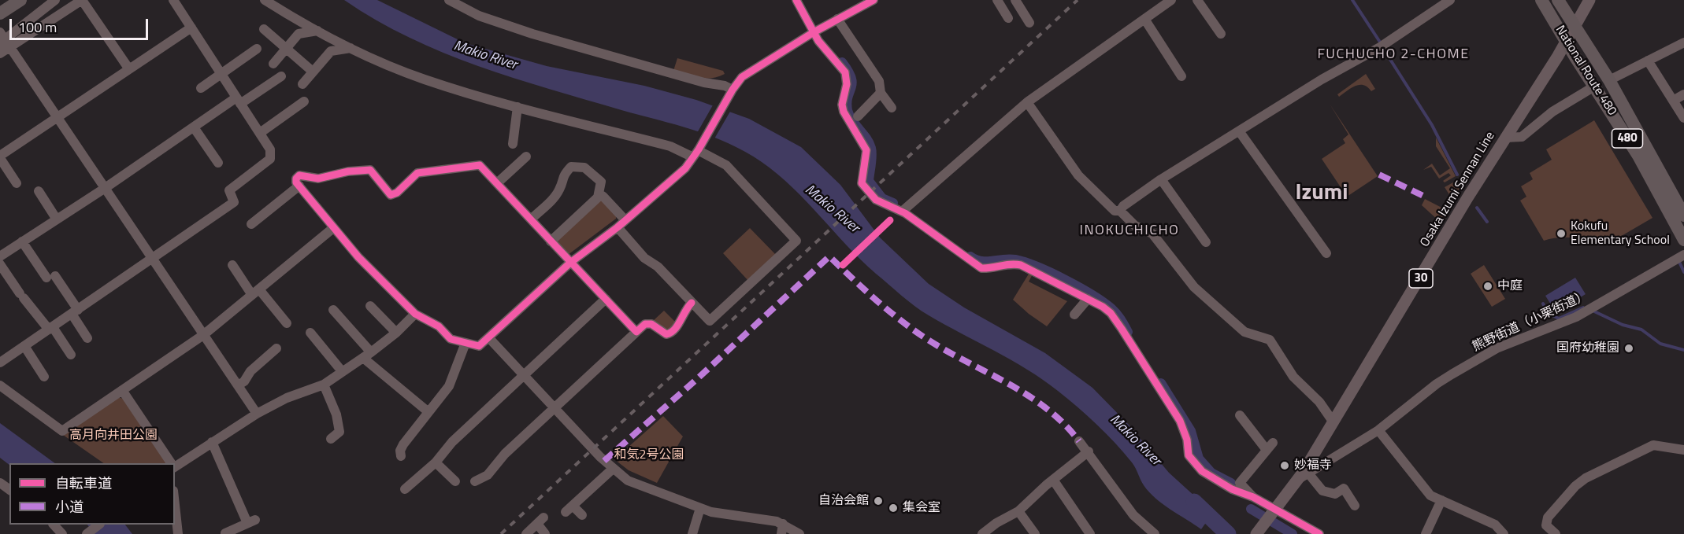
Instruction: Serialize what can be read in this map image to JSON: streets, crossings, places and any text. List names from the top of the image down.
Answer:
{
  "streets": {
    "highway": ["National Route 480", "480"],
    "main road": ["Osaka Izumi Sennan Line", "30"],
    "street": ["熊野街道（小栗街道）"]
  },
  "crossings": [
    ["National Route 480", "480"],
    ["National Route 480", "Osaka Izumi Sennan Line"],
    ["480", "Osaka Izumi Sennan Line"],
    ["Osaka Izumi Sennan Line", "熊野街道（小栗街道）"]
  ],
  "districts": ["FUCHUCHO 2-CHOME", "Izumi", "INOKUCHICHO"],
  "water": ["Makio River"],
  "parks": ["高月向井田公園", "和気2号公園"],
  "places": [
    "Kokufu Elementary School",
    "中庭",
    "国府幼稚園",
    "妙福寺",
    "自治会館",
    "集会室"
  ],
  "legend": ["自転車道", "小道"],
  "scale_bar": "100 m"
}
